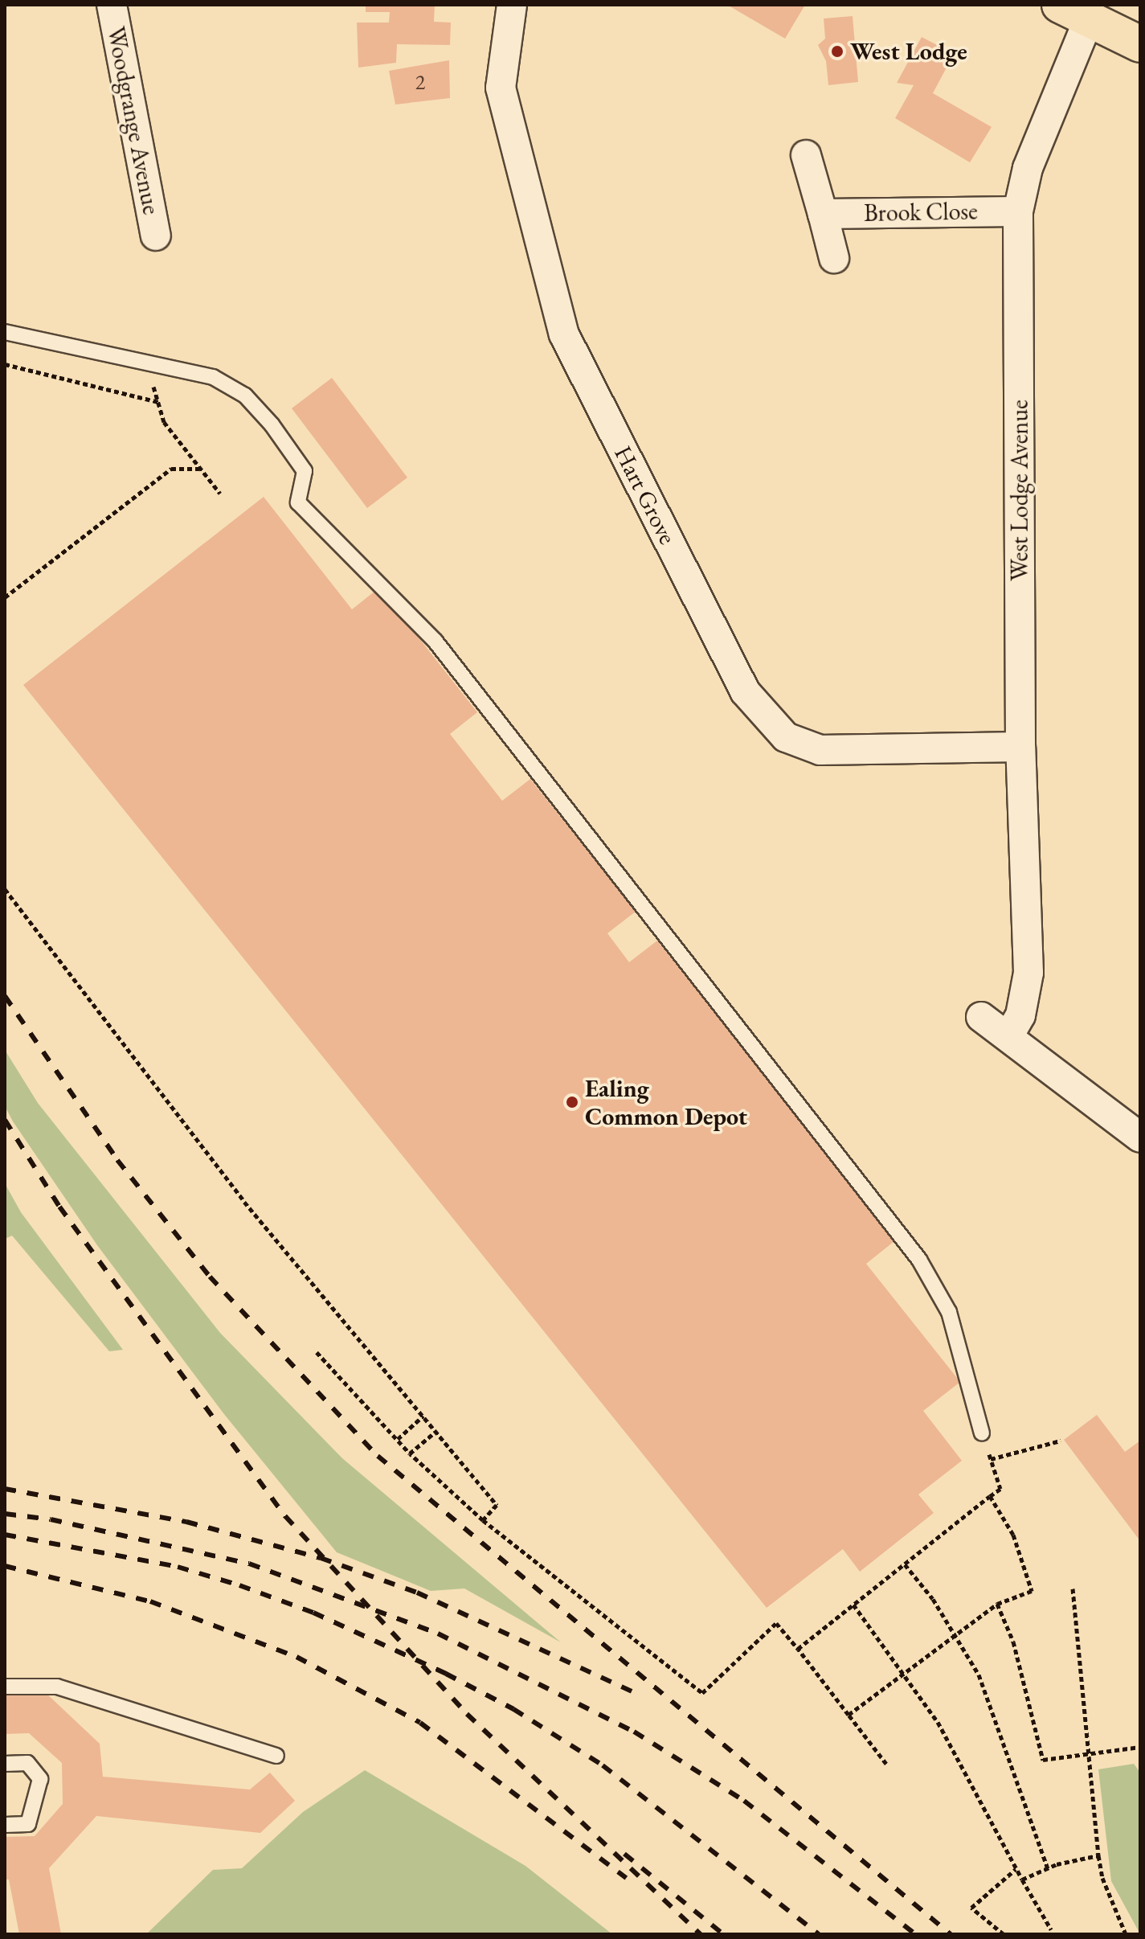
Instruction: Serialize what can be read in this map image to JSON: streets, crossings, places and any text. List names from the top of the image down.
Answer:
{
  "streets": {
    "street": [
      "Woodgrange Avenue",
      "Brook Close",
      "West Lodge Avenue",
      "Hart Grove"
    ]
  },
  "crossings": [
    ["Brook Close", "West Lodge Avenue"],
    ["West Lodge Avenue", "Hart Grove"]
  ],
  "places": ["West Lodge", "Ealing Common Depot"],
  "house_numbers": ["2"]
}
